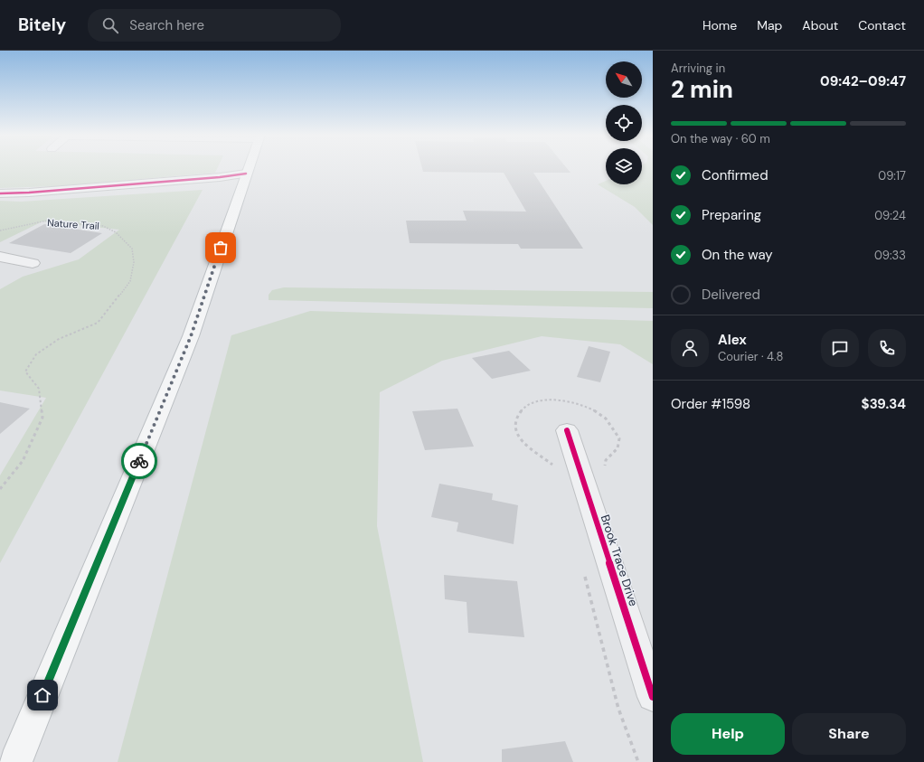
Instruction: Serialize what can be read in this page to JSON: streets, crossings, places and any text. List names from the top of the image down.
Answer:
{
  "streets": {
    "street": ["Brook Trace Drive"],
    "path": ["Nature Trail"]
  },
  "north": "top left",
  "page": {
    "header": "Bitely",
    "search": "Search here",
    "nav": [
      "Home",
      "Map",
      "About",
      "Contact"
    ],
    "heading": ["2 min", "Arriving in", "09:42–09:47"],
    "panel": [
      "Alex",
      "Courier · 4.8",
      "Order #1598",
      "$39.34"
    ],
    "bar": "On the way · 60 m",
    "list": [
      ["Confirmed", "09:17"],
      ["Preparing", "09:24"],
      ["On the way", "09:33"],
      "Delivered"
    ],
    "buttons": ["Help", "Share"]
  }
}
